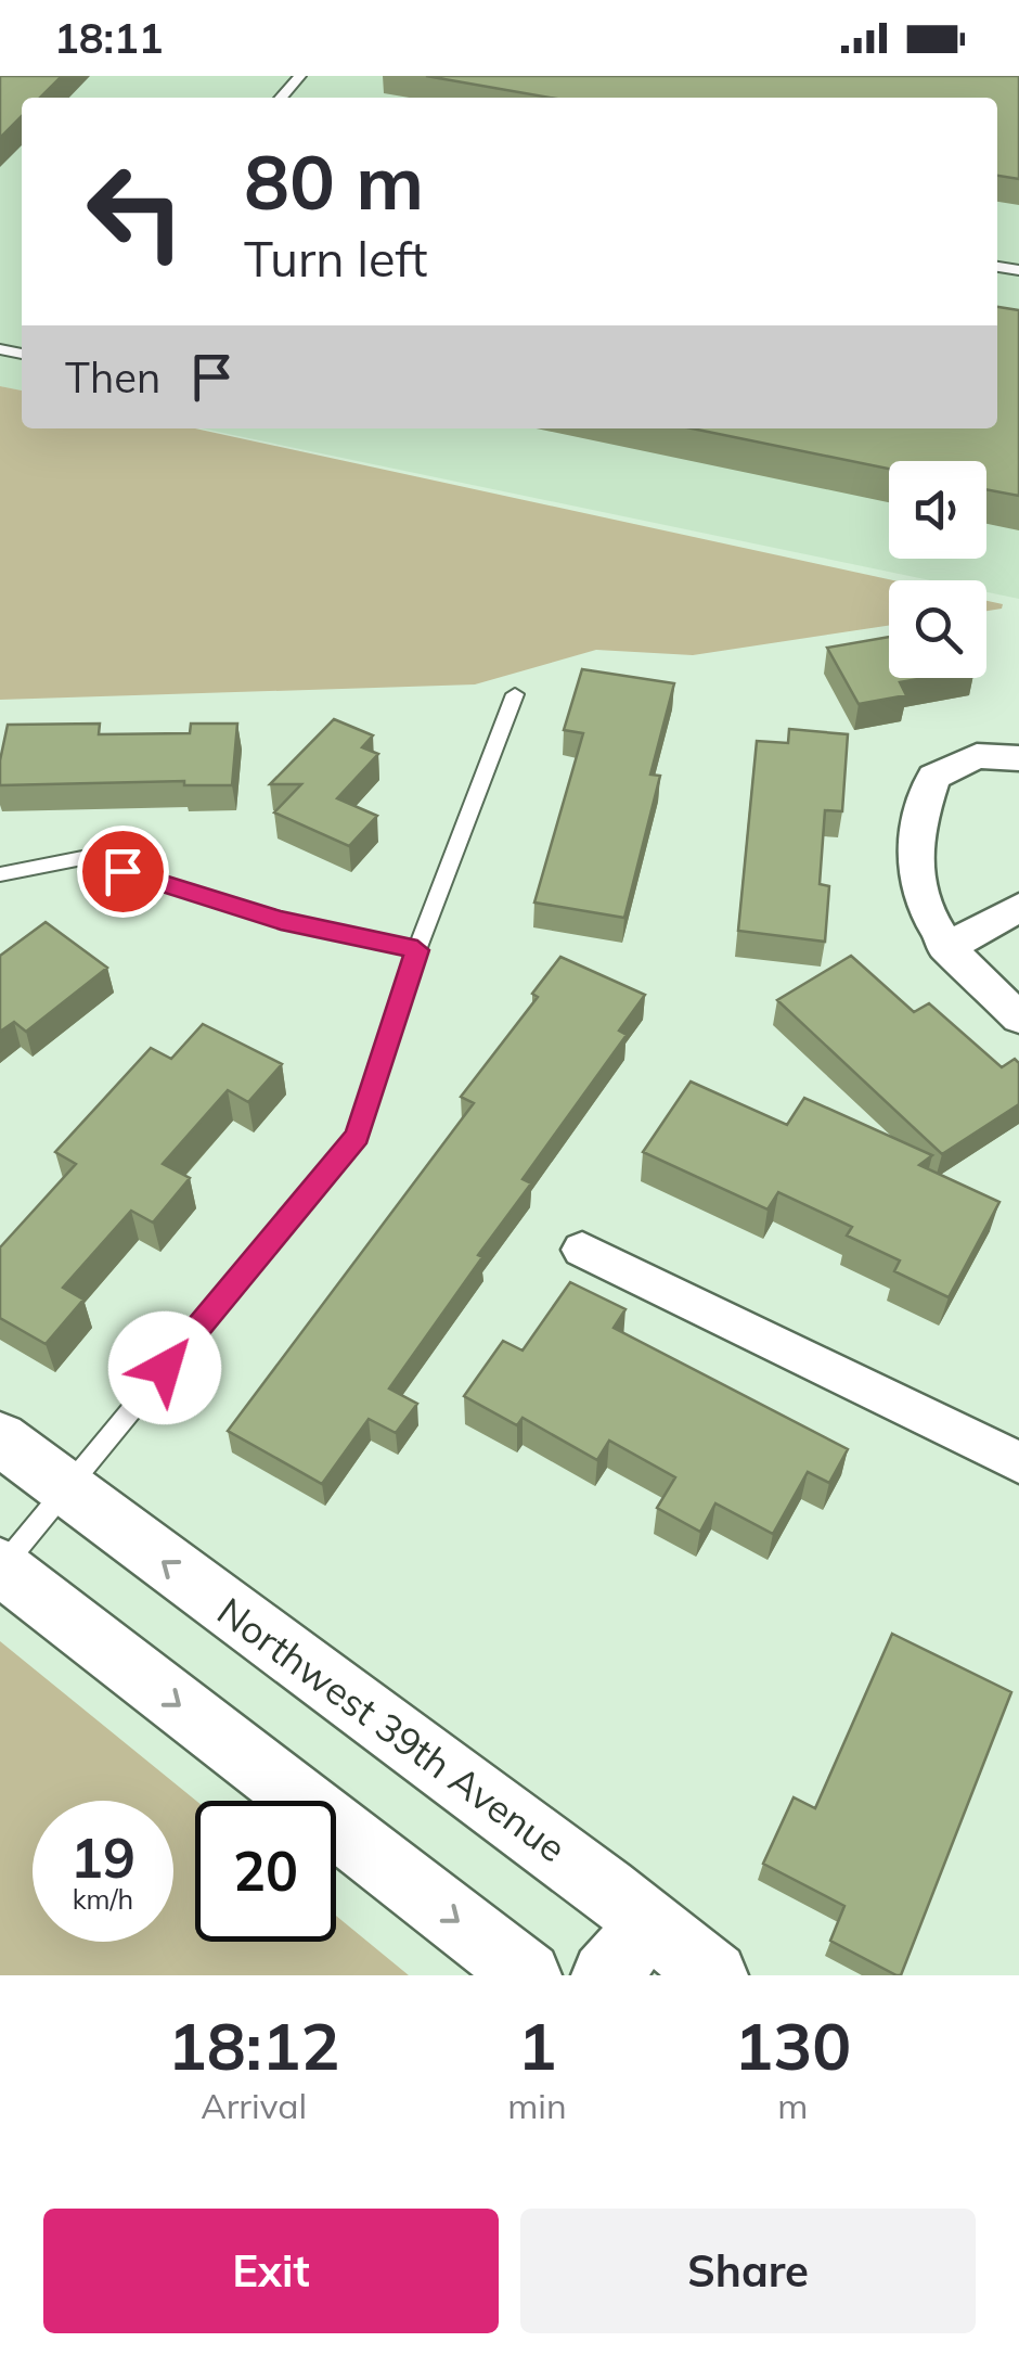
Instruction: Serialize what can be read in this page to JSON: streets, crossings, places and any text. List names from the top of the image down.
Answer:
{
  "streets": {
    "street": ["Northwest 39th Avenue"]
  },
  "page": {
    "status": "18:11",
    "turn": ["80 m", "Turn left"],
    "then": "Then",
    "speed": "19 km/h",
    "limit": "20",
    "eta": [
      "18:12",
      "Arrival",
      "1",
      "min",
      "130",
      "m"
    ],
    "buttons": ["Exit", "Share"]
  }
}
